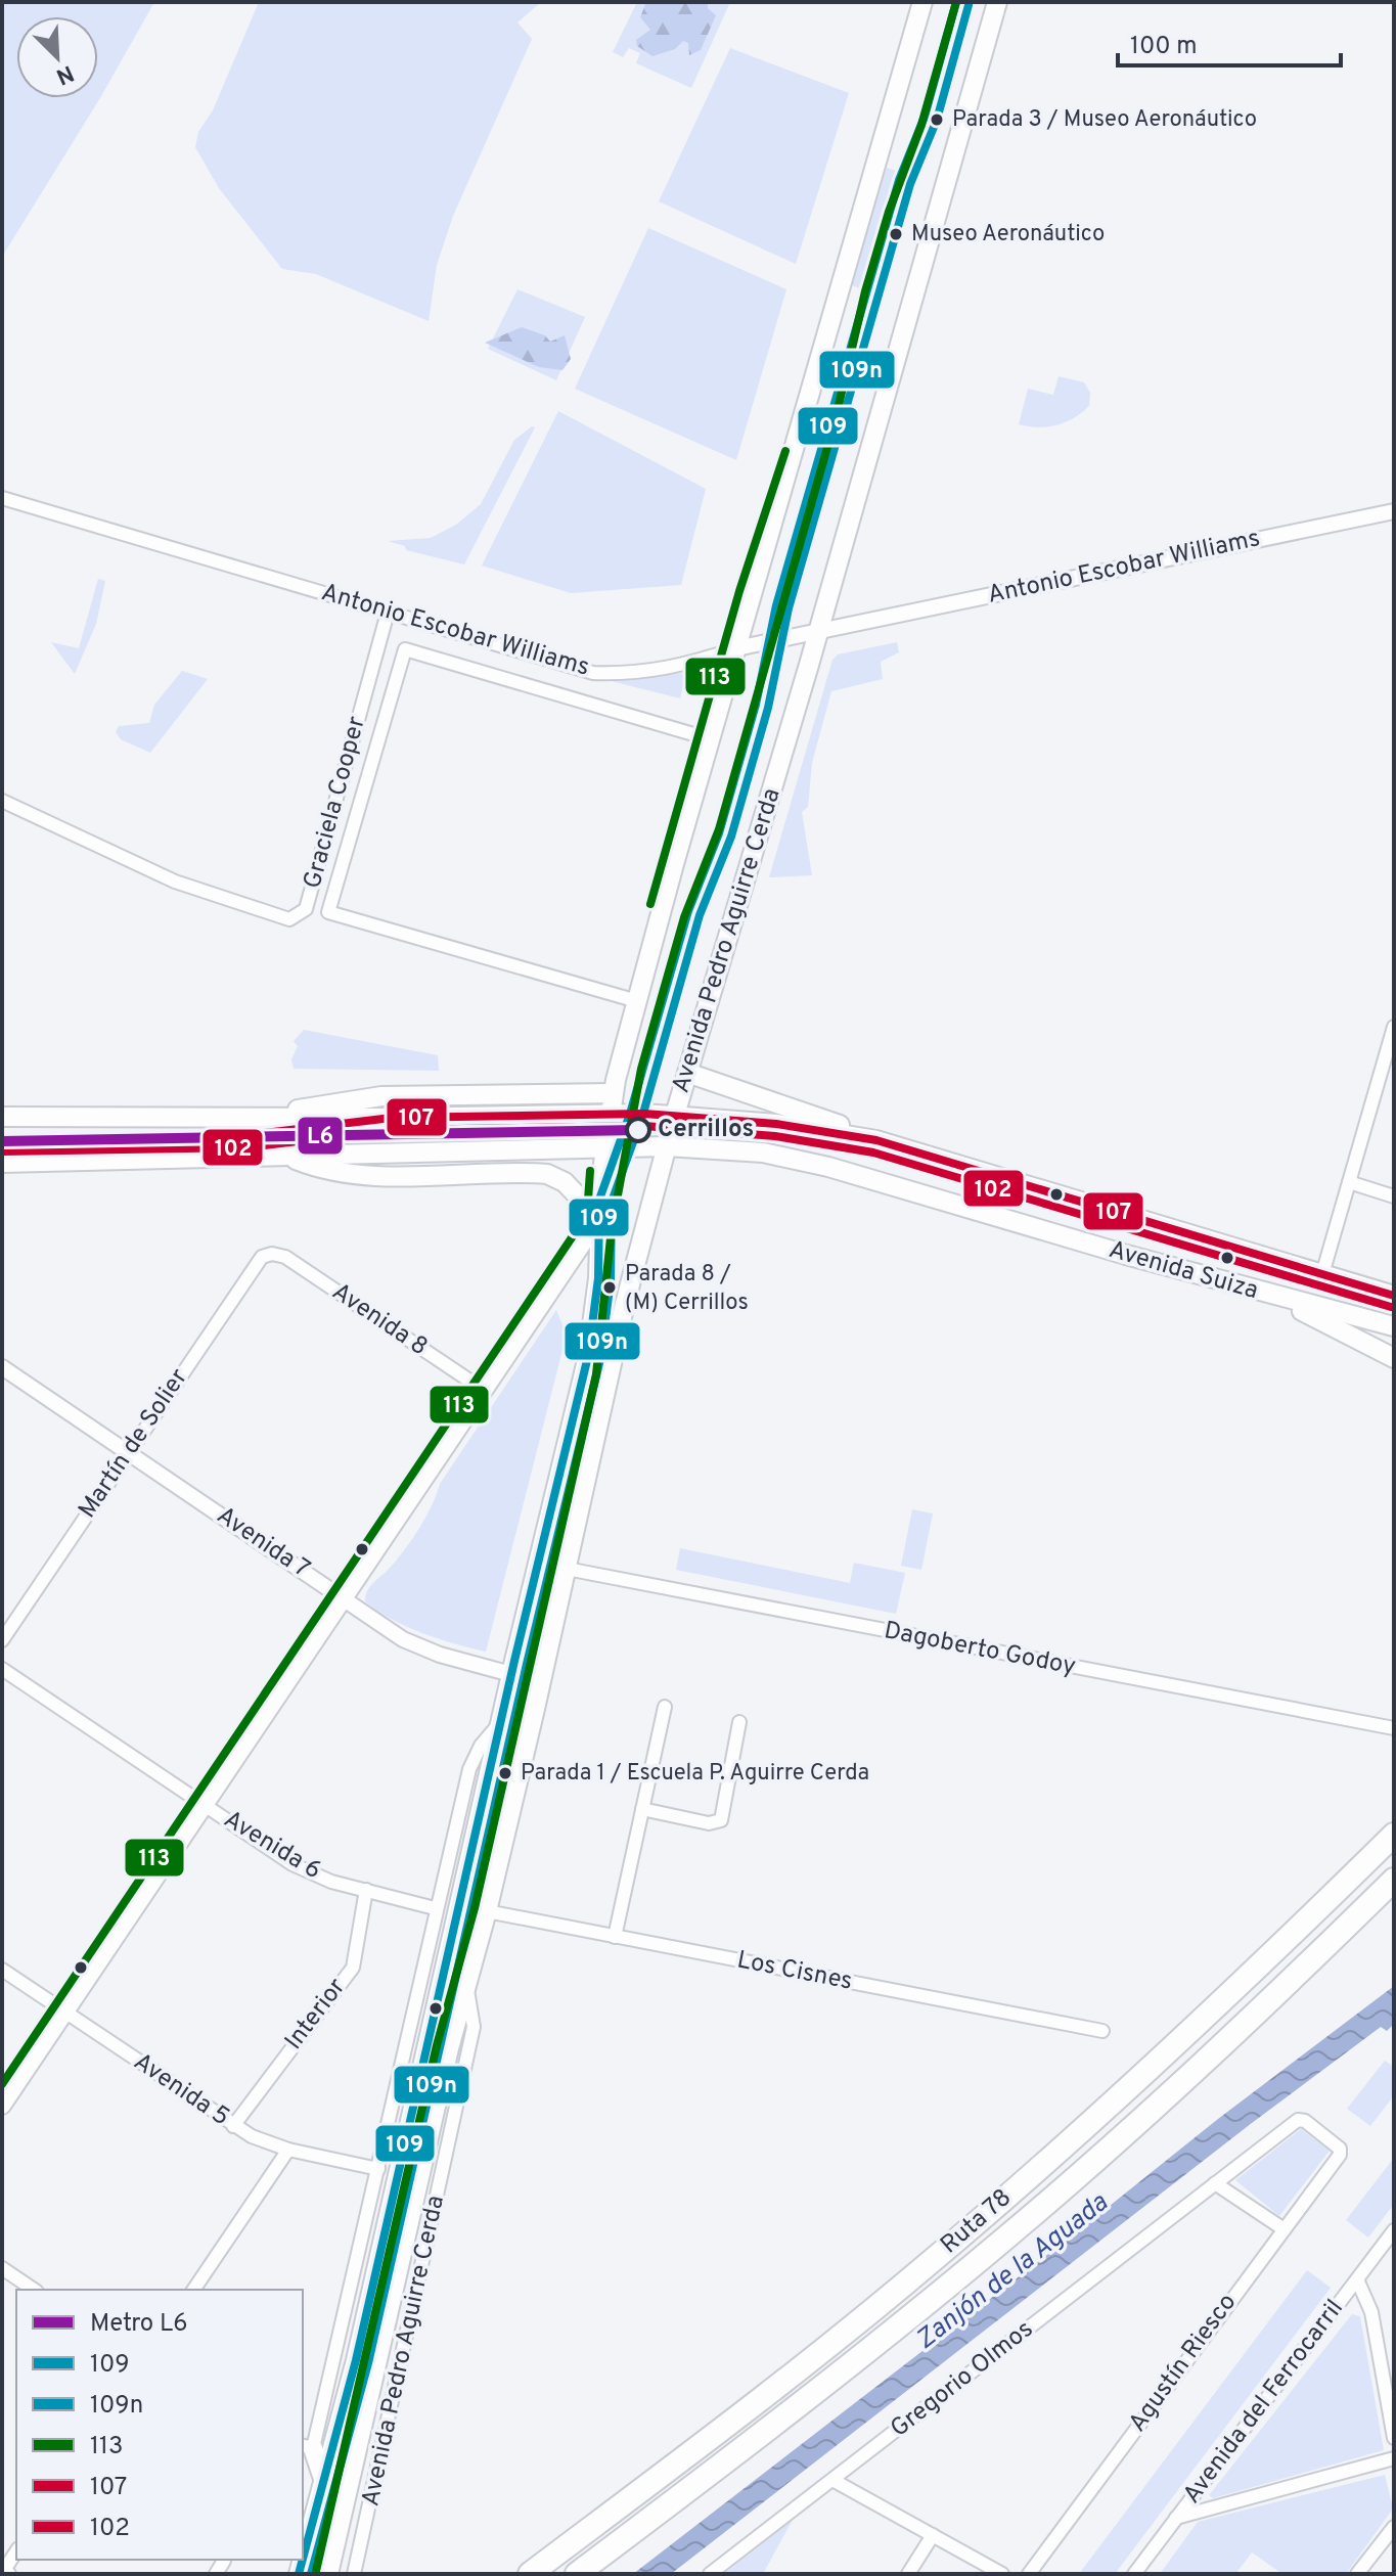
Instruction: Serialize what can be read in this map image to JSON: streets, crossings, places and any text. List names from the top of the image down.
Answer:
{
  "streets": {
    "highway": ["Ruta 78"],
    "main road": ["Avenida Pedro Aguirre Cerda", "Avenida Suiza"],
    "street": [
      "Antonio Escobar Williams",
      "Graciela Cooper",
      "Avenida 8",
      "Martín de Solier",
      "Avenida 7",
      "Dagoberto Godoy",
      "Avenida 6",
      "Los Cisnes",
      "Interior",
      "Avenida 5",
      "Agustín Riesco",
      "Gregorio Olmos",
      "Avenida del Ferrocarril"
    ]
  },
  "crossings": [
    ["Antonio Escobar Williams", "Graciela Cooper"],
    ["Antonio Escobar Williams", "Avenida Pedro Aguirre Cerda"],
    ["Avenida Pedro Aguirre Cerda", "Avenida Suiza"],
    ["Avenida Pedro Aguirre Cerda", "Avenida 7"],
    ["Avenida Pedro Aguirre Cerda", "Dagoberto Godoy"],
    ["Avenida Pedro Aguirre Cerda", "Avenida 6"],
    ["Avenida Pedro Aguirre Cerda", "Los Cisnes"],
    ["Avenida Pedro Aguirre Cerda", "Avenida 5"],
    ["Avenida 8", "Martín de Solier"],
    ["Martín de Solier", "Avenida 7"],
    ["Avenida 6", "Interior"],
    ["Interior", "Avenida 5"],
    ["Agustín Riesco", "Gregorio Olmos"]
  ],
  "water": ["Zanjón de la Aguada"],
  "places": [
    "Parada 3 / Museo Aeronáutico",
    "Museo Aeronáutico",
    "Cerrillos",
    "Parada 8 / (M) Cerrillos",
    "Parada 1 / Escuela P. Aguirre Cerda"
  ],
  "lines": [
    "transit line 109",
    "transit line 113",
    "transit line 109n",
    "transit line 107",
    "transit line 102",
    "metro line L6"
  ],
  "legend": [
    "Metro L6",
    "109",
    "109n",
    "113",
    "107",
    "102"
  ],
  "scale_bar": "100 m",
  "north": "bottom right"
}
